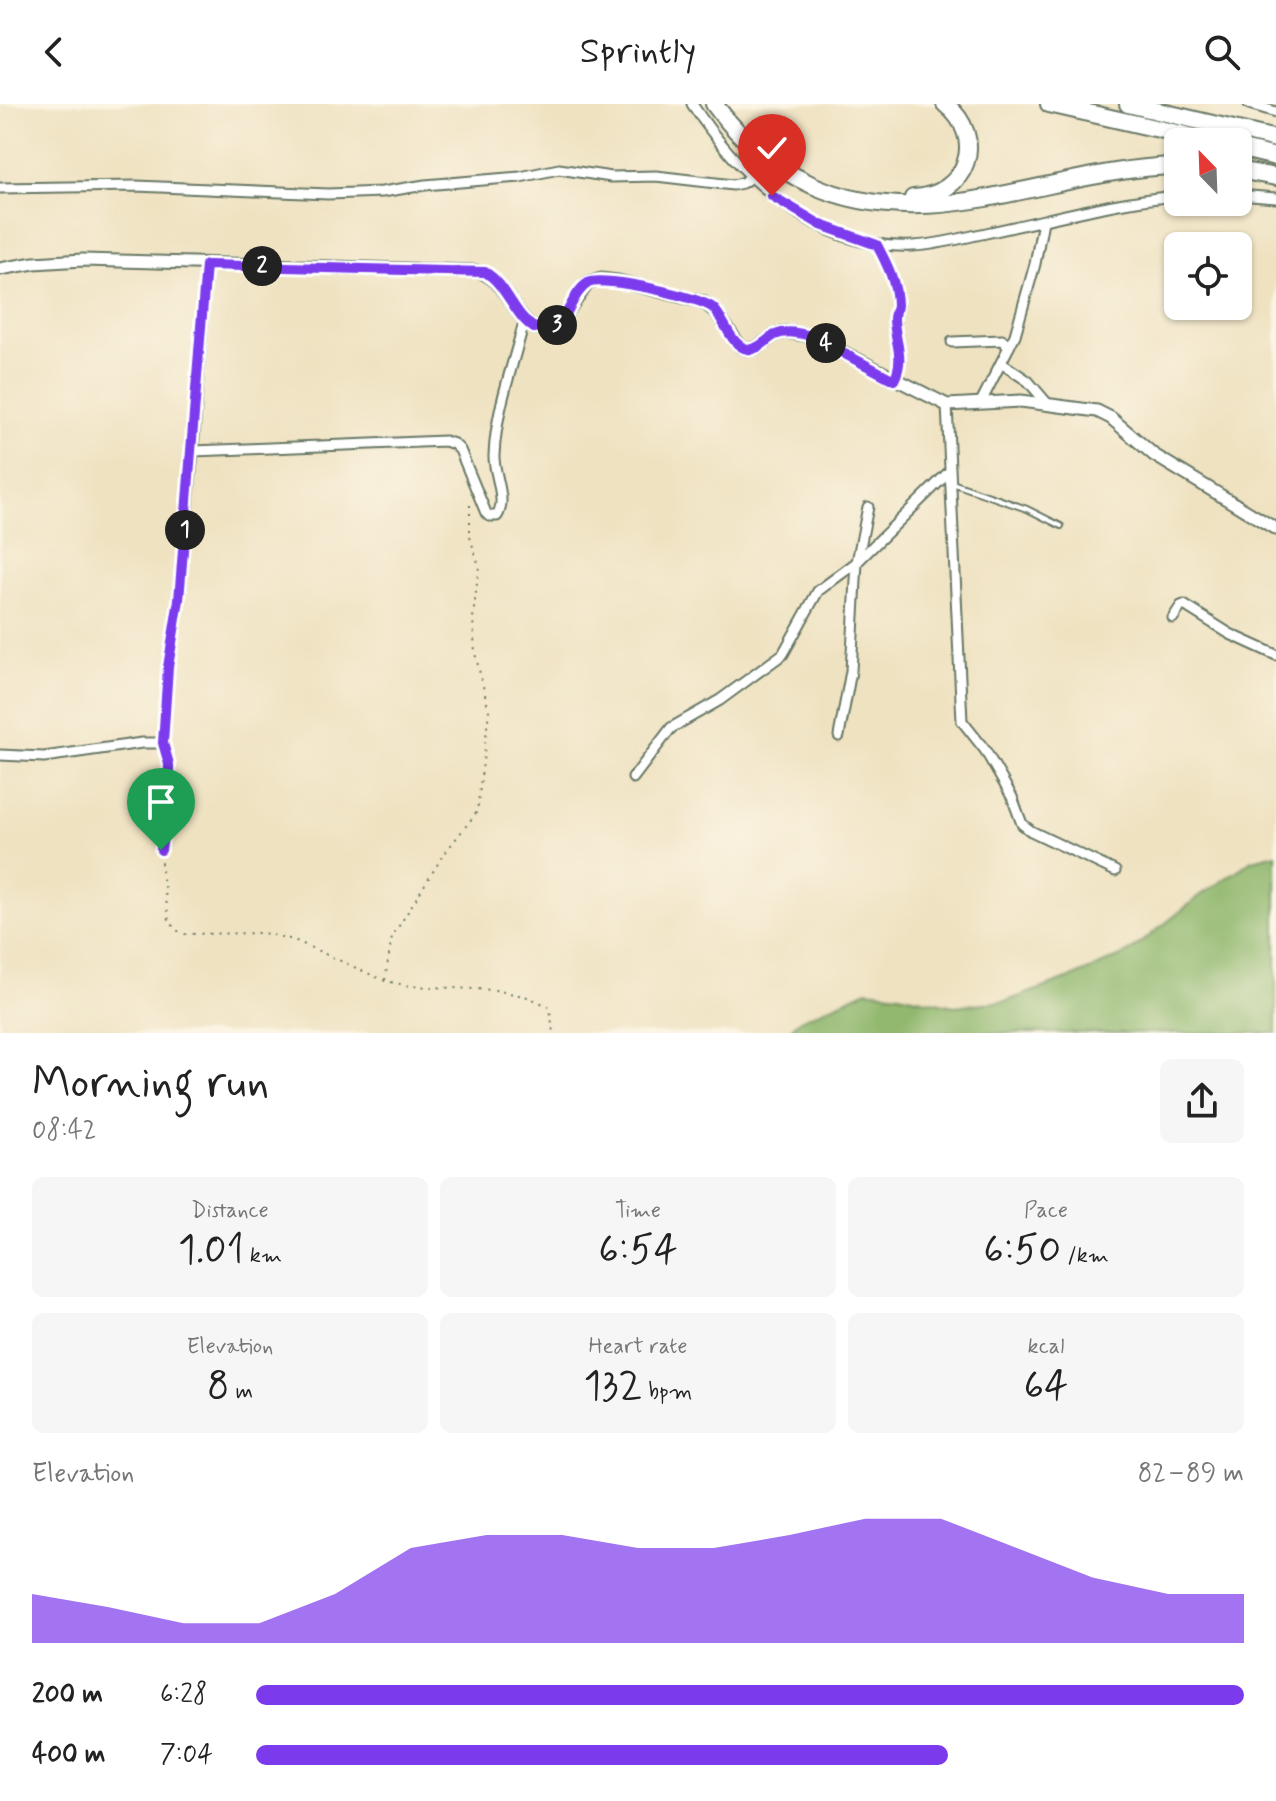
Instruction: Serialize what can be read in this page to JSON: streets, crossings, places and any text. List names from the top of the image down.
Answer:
{
  "north": "top left",
  "page": {
    "header": "Sprintly",
    "pins": [
      "2",
      "3",
      "4",
      "1"
    ],
    "heading": ["Morning run", "08:42"],
    "stats": [
      ["Distance", "1.01 km"],
      ["Time", "6:54"],
      ["Pace", "6:50 /km"],
      ["Elevation", "8 m"],
      ["Heart rate", "132 bpm"],
      ["kcal", "64"]
    ],
    "chart": ["Elevation", "82–89 m"],
    "list": [
      {
        "name": "200 m",
        "note": "6:28"
      },
      {
        "name": "400 m",
        "note": "7:04"
      }
    ]
  }
}
